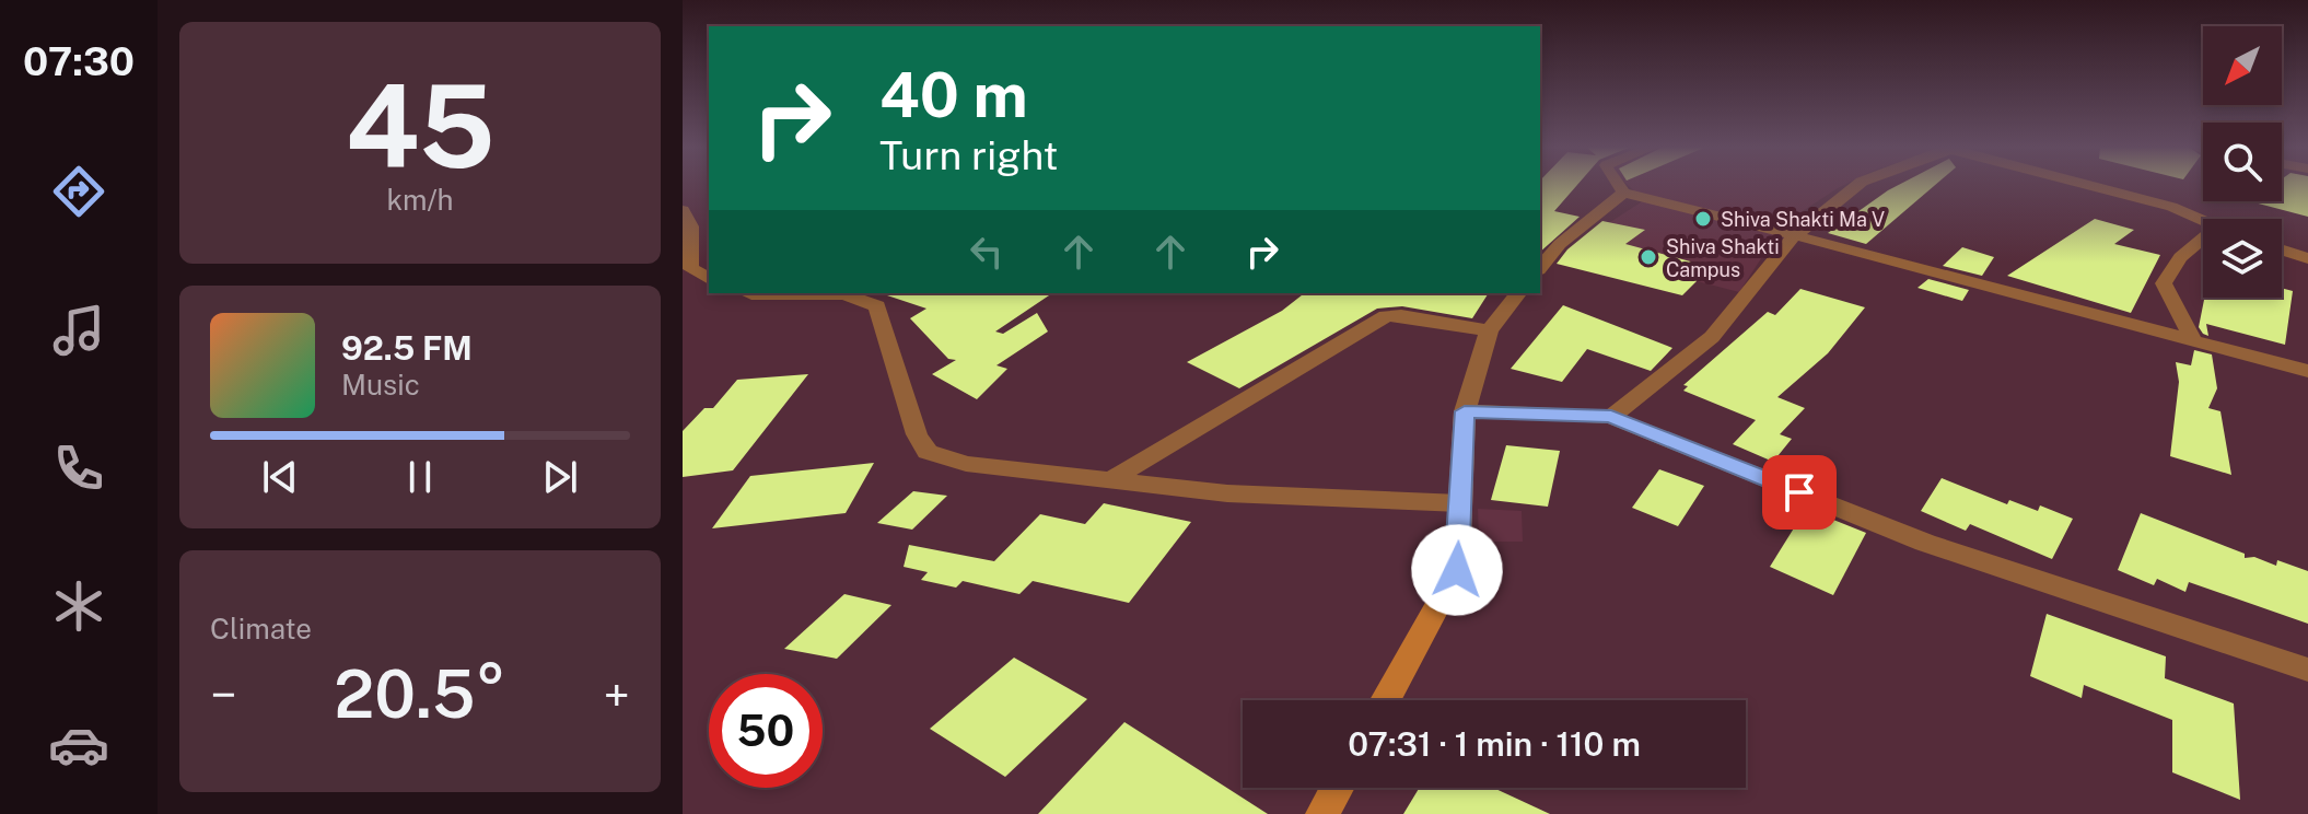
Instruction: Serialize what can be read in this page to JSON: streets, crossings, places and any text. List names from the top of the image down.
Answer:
{
  "places": ["Shiva Shakti Ma V", "Shiva Shakti Campus"],
  "north": "bottom left",
  "page": {
    "tabs": "07:30",
    "tile": [
      ["45", "km/h"],
      "Climate"
    ],
    "turn": ["40 m", "Turn right"],
    "song": ["92.5 FM", "Music"],
    "heat": ["−", "20.5°", "+"],
    "limit": "50",
    "trip": "07:31 · 1 min · 110 m"
  }
}
